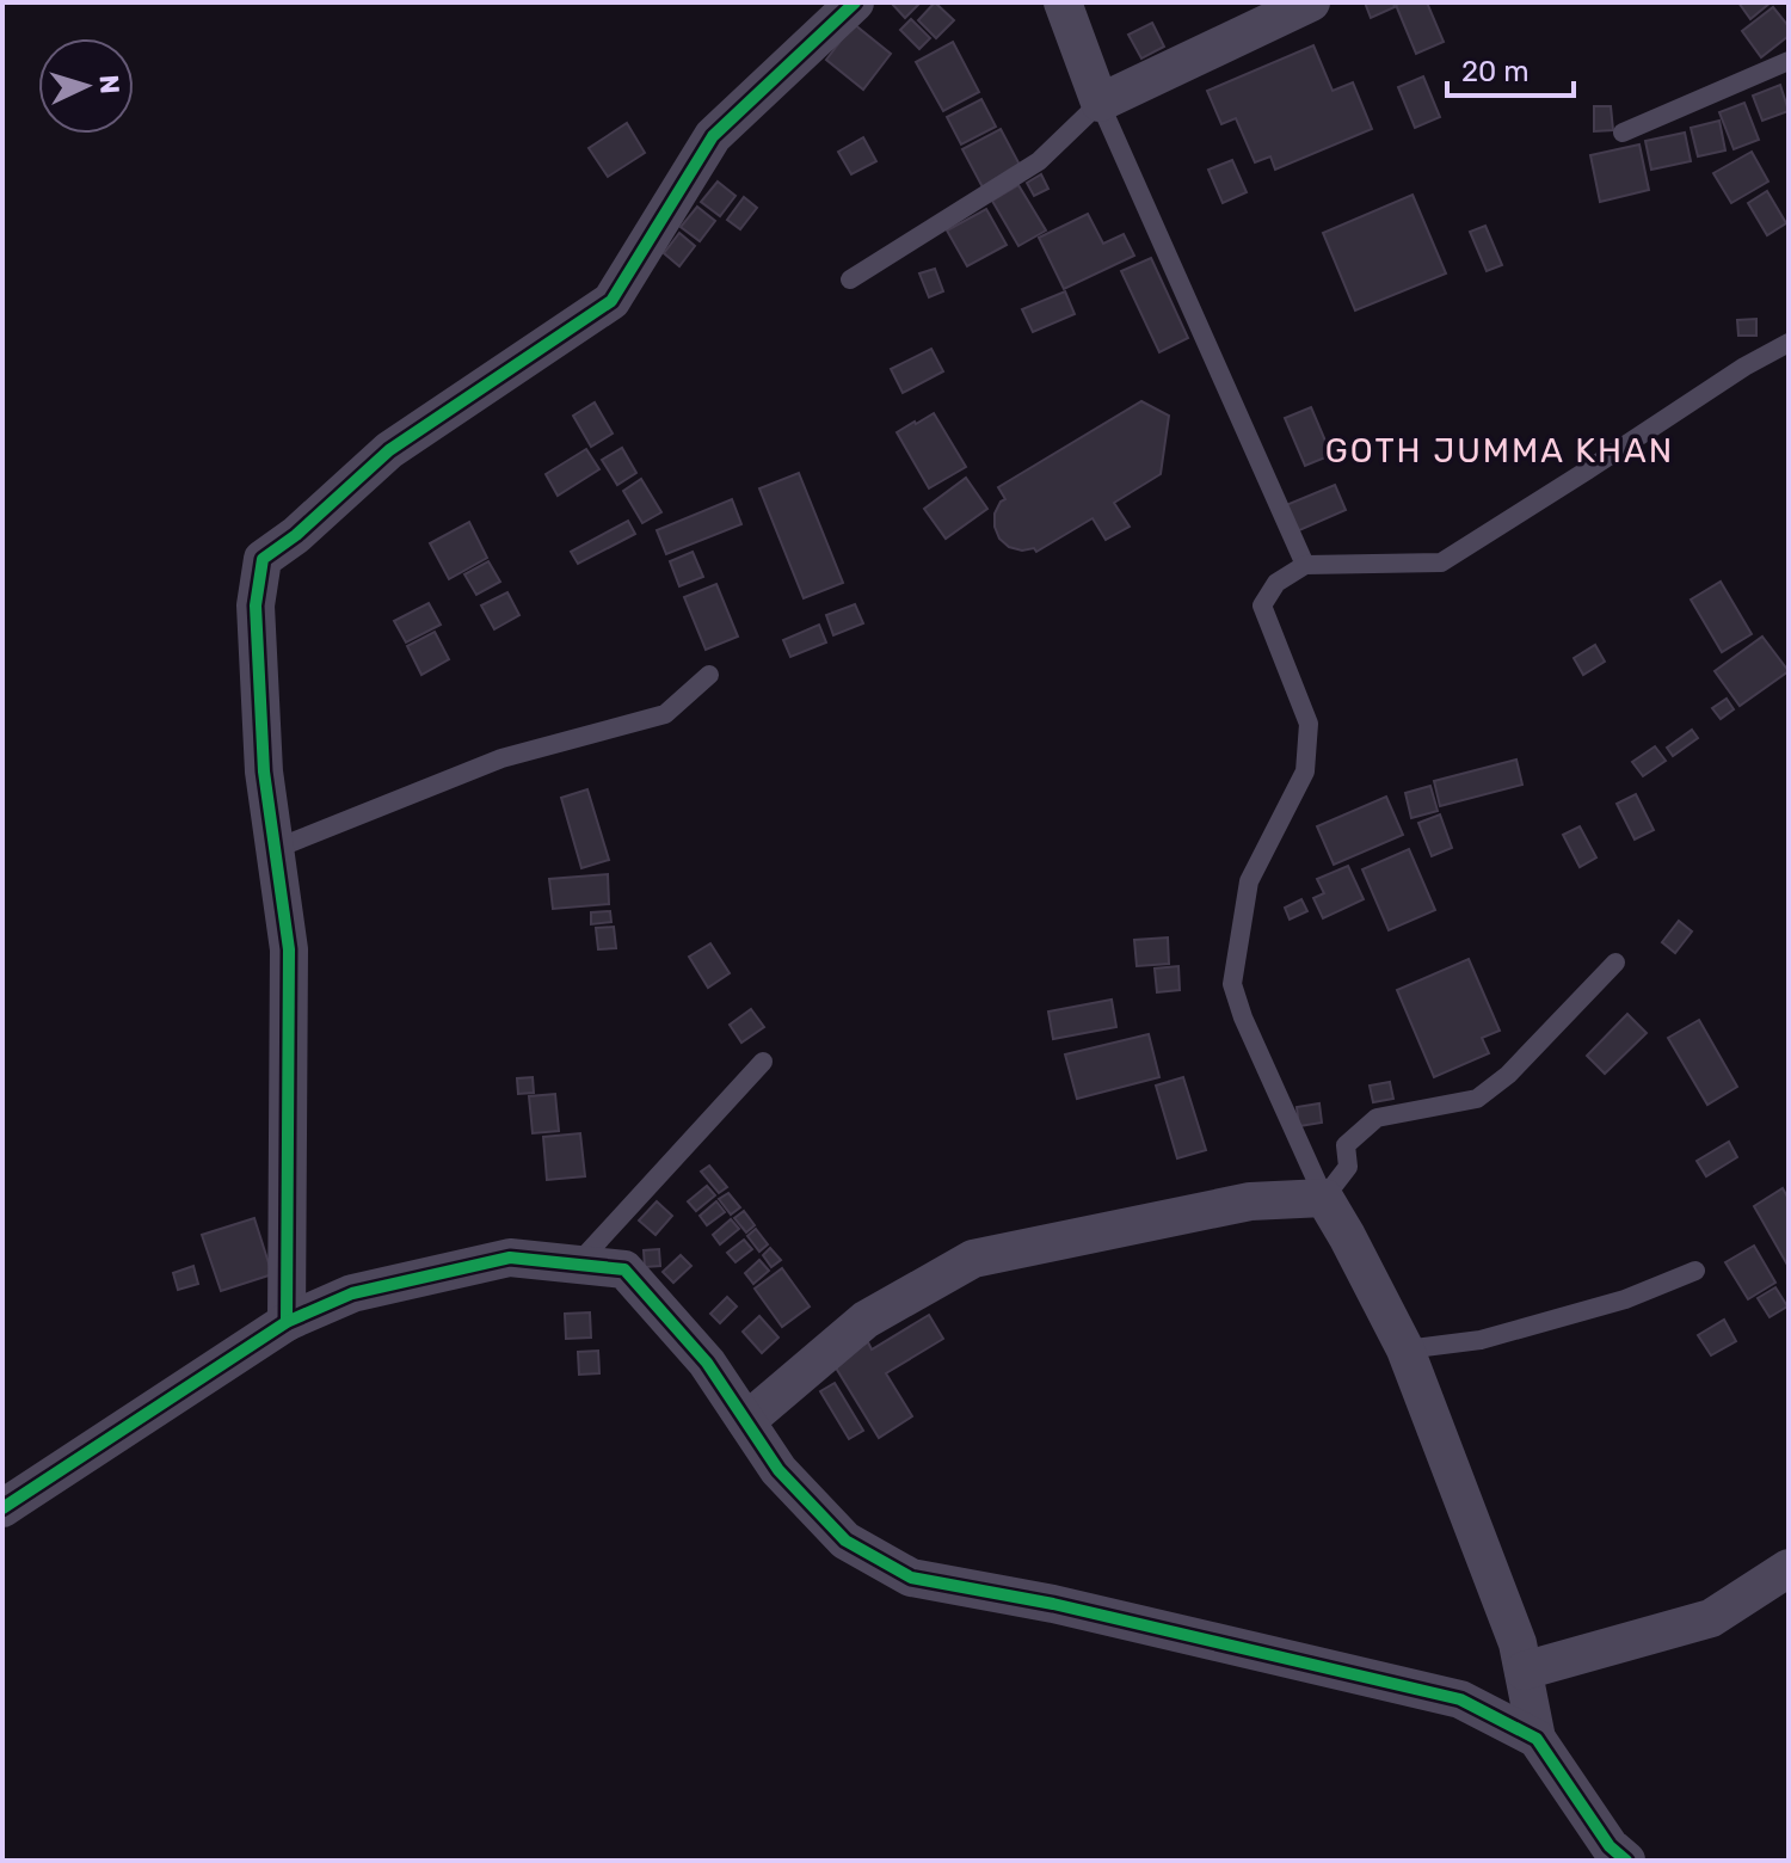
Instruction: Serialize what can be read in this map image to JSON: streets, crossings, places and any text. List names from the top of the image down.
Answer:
{
  "districts": ["GOTH JUMMA KHAN"],
  "scale_bar": "20 m",
  "north": "right"
}
